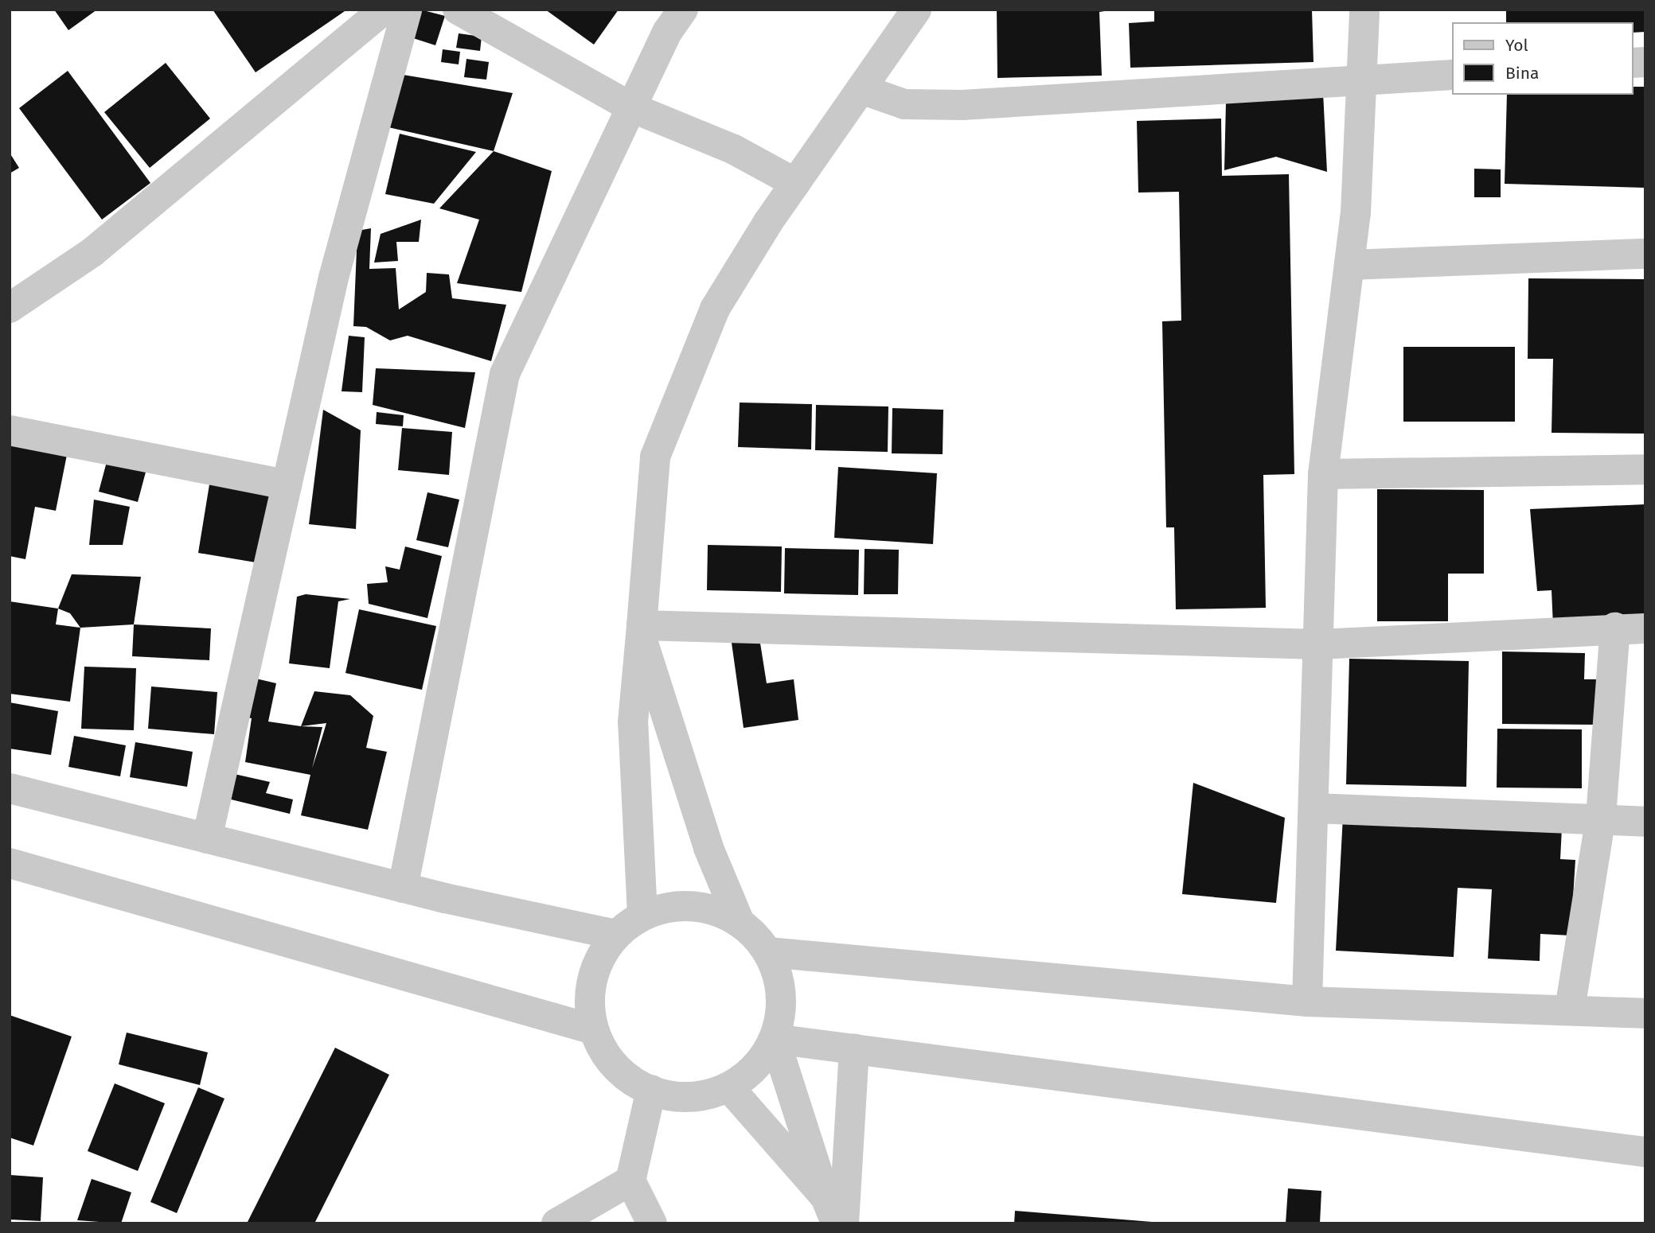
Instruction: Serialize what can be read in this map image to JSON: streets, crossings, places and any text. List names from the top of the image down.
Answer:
{
  "legend": ["Yol", "Bina"]
}
